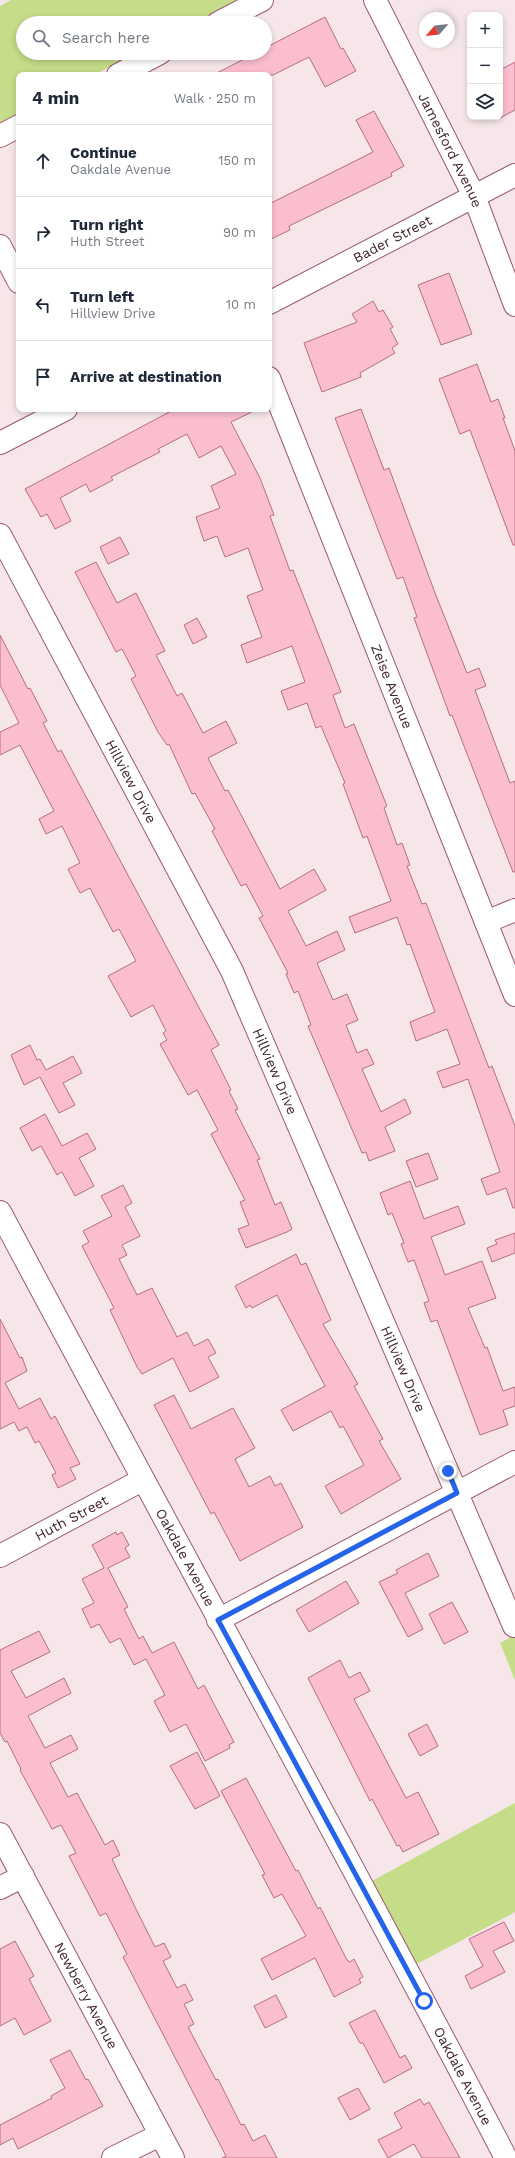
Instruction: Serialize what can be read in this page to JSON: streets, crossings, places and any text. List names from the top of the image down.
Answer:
{
  "streets": {
    "street": [
      "Jamesford Avenue",
      "Bader Street",
      "Zeise Avenue",
      "Hillview Drive",
      "Huth Street",
      "Oakdale Avenue",
      "Newberry Avenue"
    ]
  },
  "crossings": [
    ["Jamesford Avenue", "Bader Street"],
    ["Huth Street", "Oakdale Avenue"]
  ],
  "north": "bottom left",
  "page": {
    "map_buttons": ["+", "−"],
    "search": "Search here",
    "heading": ["4 min", "Walk · 250 m"],
    "list": [
      ["Continue", "Oakdale Avenue", "150 m"],
      ["Turn right", "Huth Street", "90 m"],
      ["Turn left", "Hillview Drive", "10 m"],
      "Arrive at destination"
    ]
  }
}
